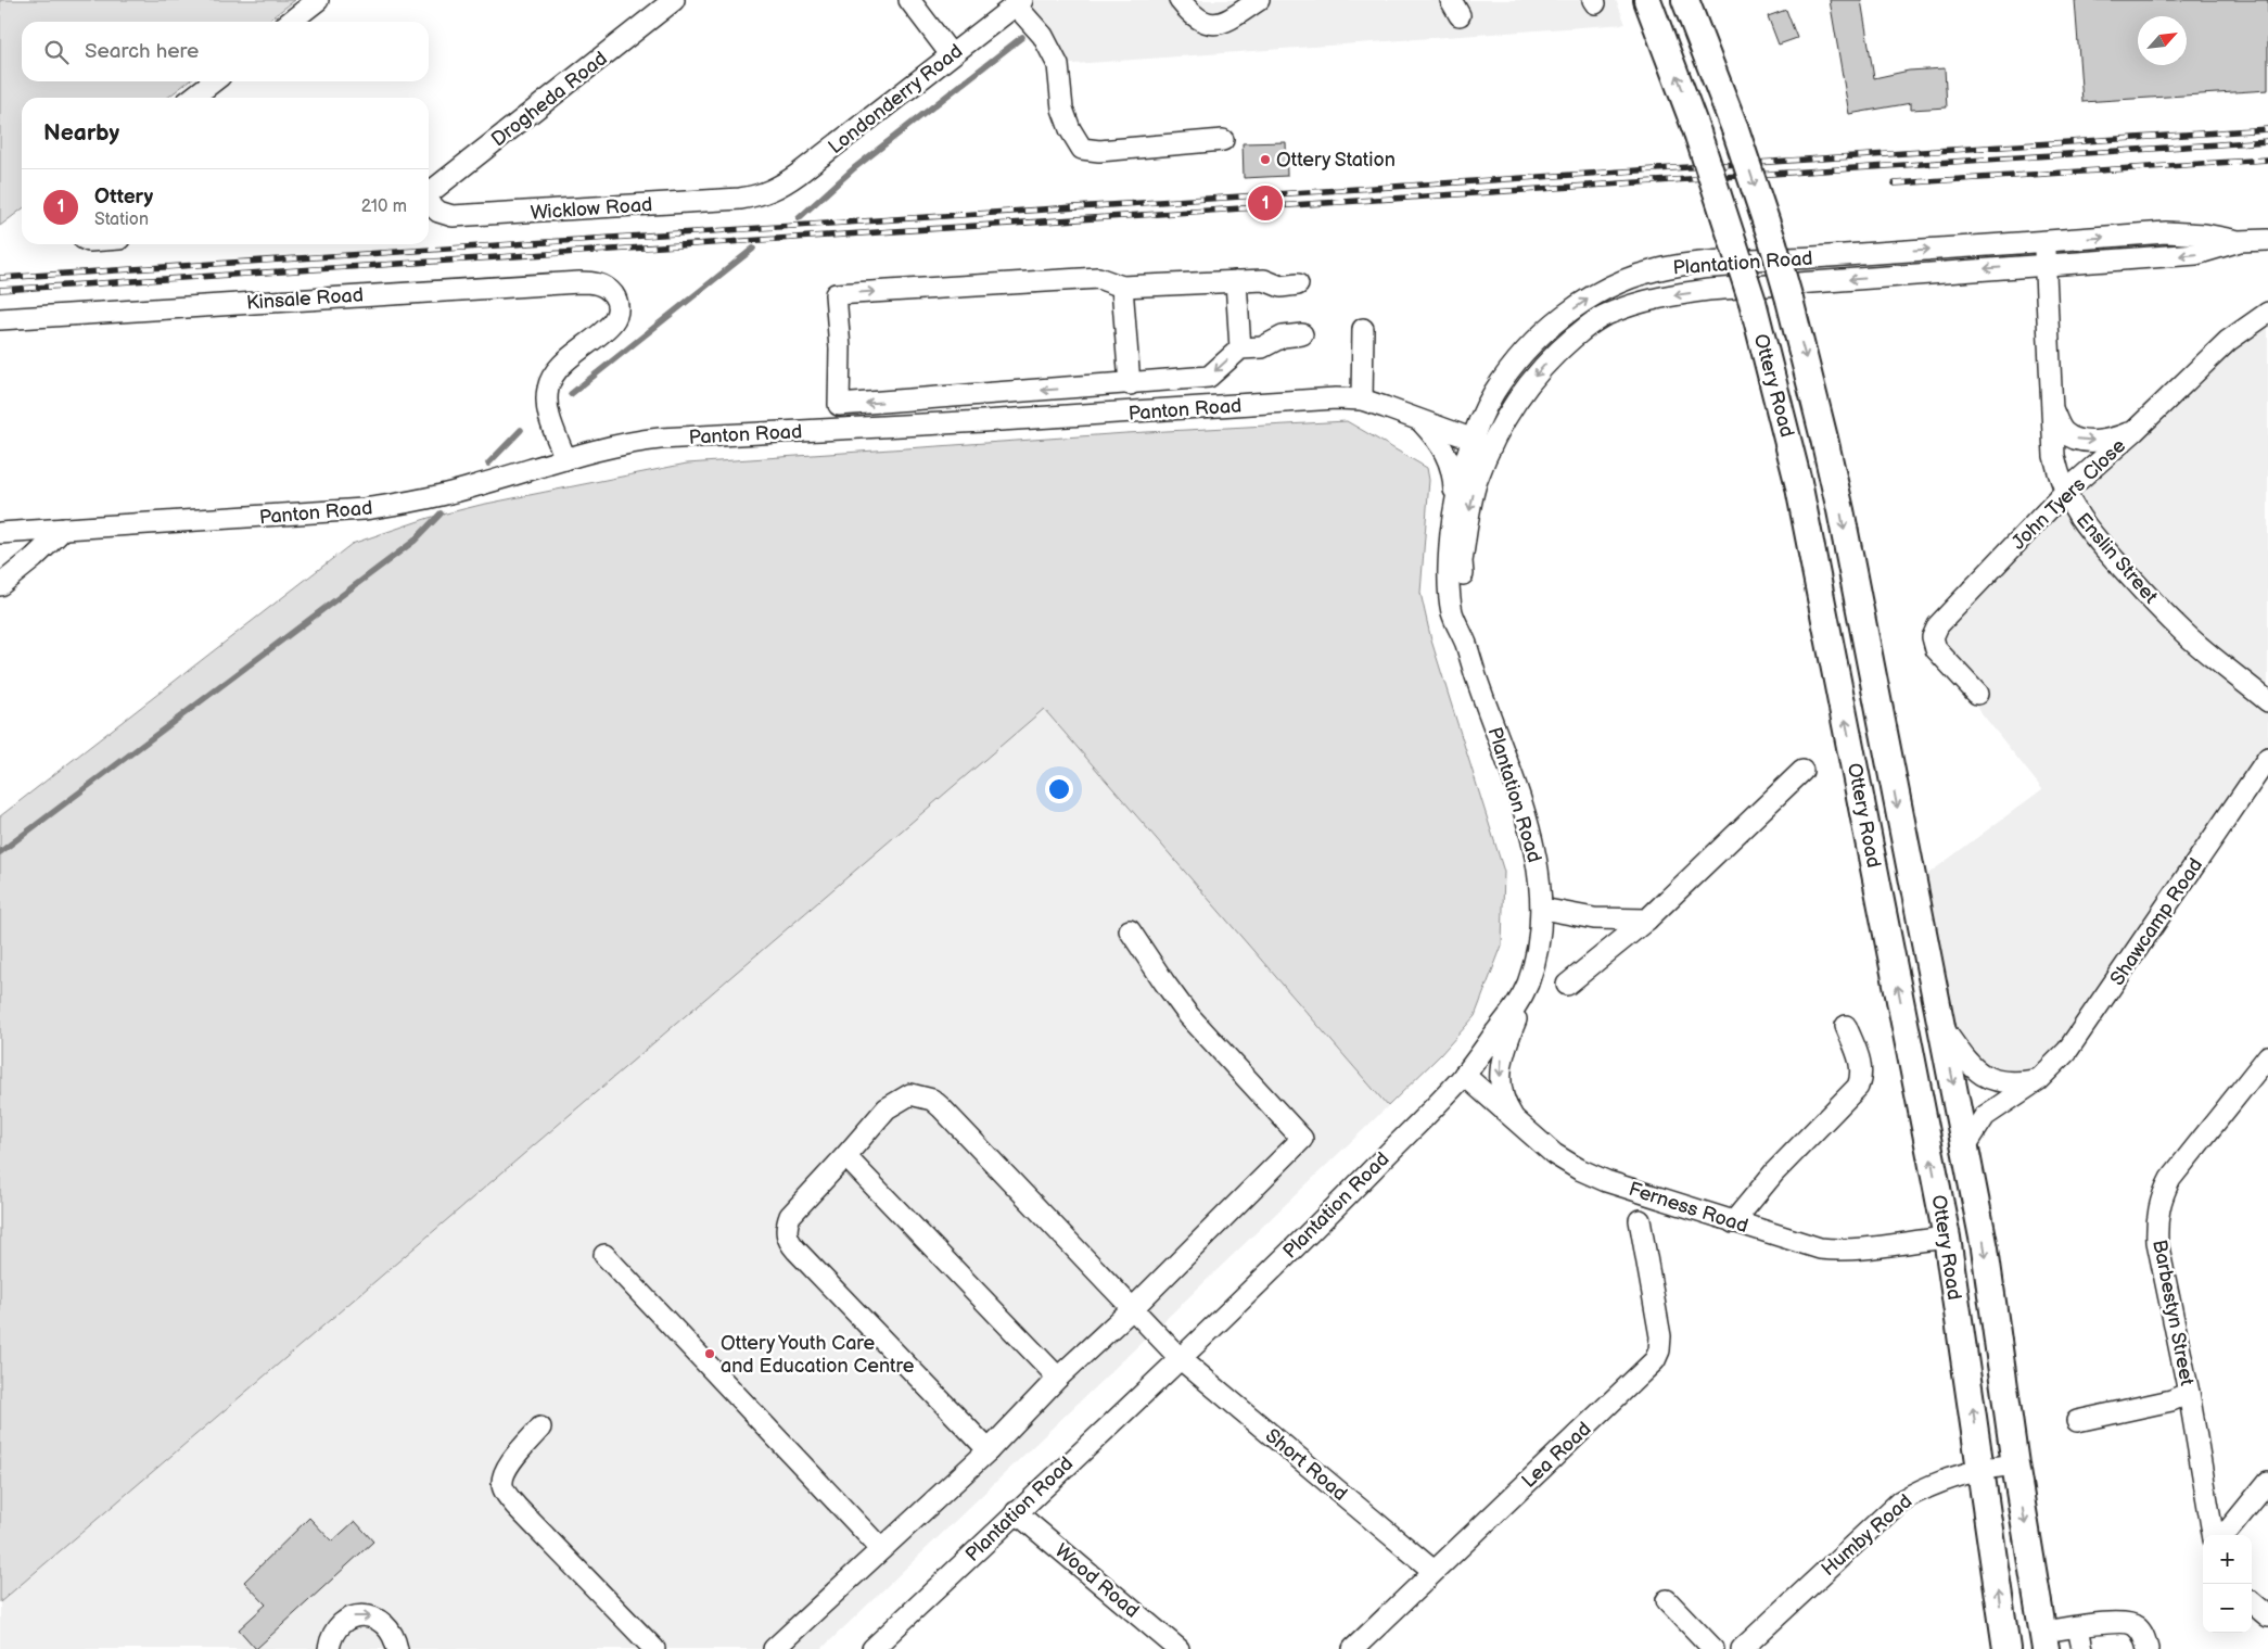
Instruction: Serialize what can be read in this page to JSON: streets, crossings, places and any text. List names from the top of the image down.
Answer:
{
  "streets": {
    "main road": ["Ottery Road"],
    "street": [
      "Drogheda Road",
      "Londonderry Road",
      "Wicklow Road",
      "Plantation Road",
      "Kinsale Road",
      "Panton Road",
      "John Tyers Close",
      "Enslin Street",
      "Shawcamp Road",
      "Ferness Road",
      "Barbestyn Street",
      "Lea Road",
      "Short Road",
      "Humby Road",
      "Wood Road"
    ]
  },
  "crossings": [
    ["Londonderry Road", "Wicklow Road"],
    ["Plantation Road", "Panton Road"],
    ["Plantation Road", "Enslin Street"],
    ["Plantation Road", "Ferness Road"],
    ["Plantation Road", "Short Road"],
    ["Plantation Road", "Wood Road"],
    ["Kinsale Road", "Panton Road"],
    ["Ottery Road", "Shawcamp Road"],
    ["Ottery Road", "Ferness Road"],
    ["Ottery Road", "Humby Road"],
    ["John Tyers Close", "Enslin Street"],
    ["Lea Road", "Short Road"]
  ],
  "places": ["Ottery Station", "Ottery Youth Care and Education Centre"],
  "north": "top right",
  "page": {
    "search": "Search here",
    "heading": "Nearby",
    "list": [
      {
        "mark": "1",
        "name": "Ottery",
        "note": "Station",
        "value": "210 m"
      }
    ],
    "pins": "1",
    "map_buttons": ["+", "−"]
  }
}
